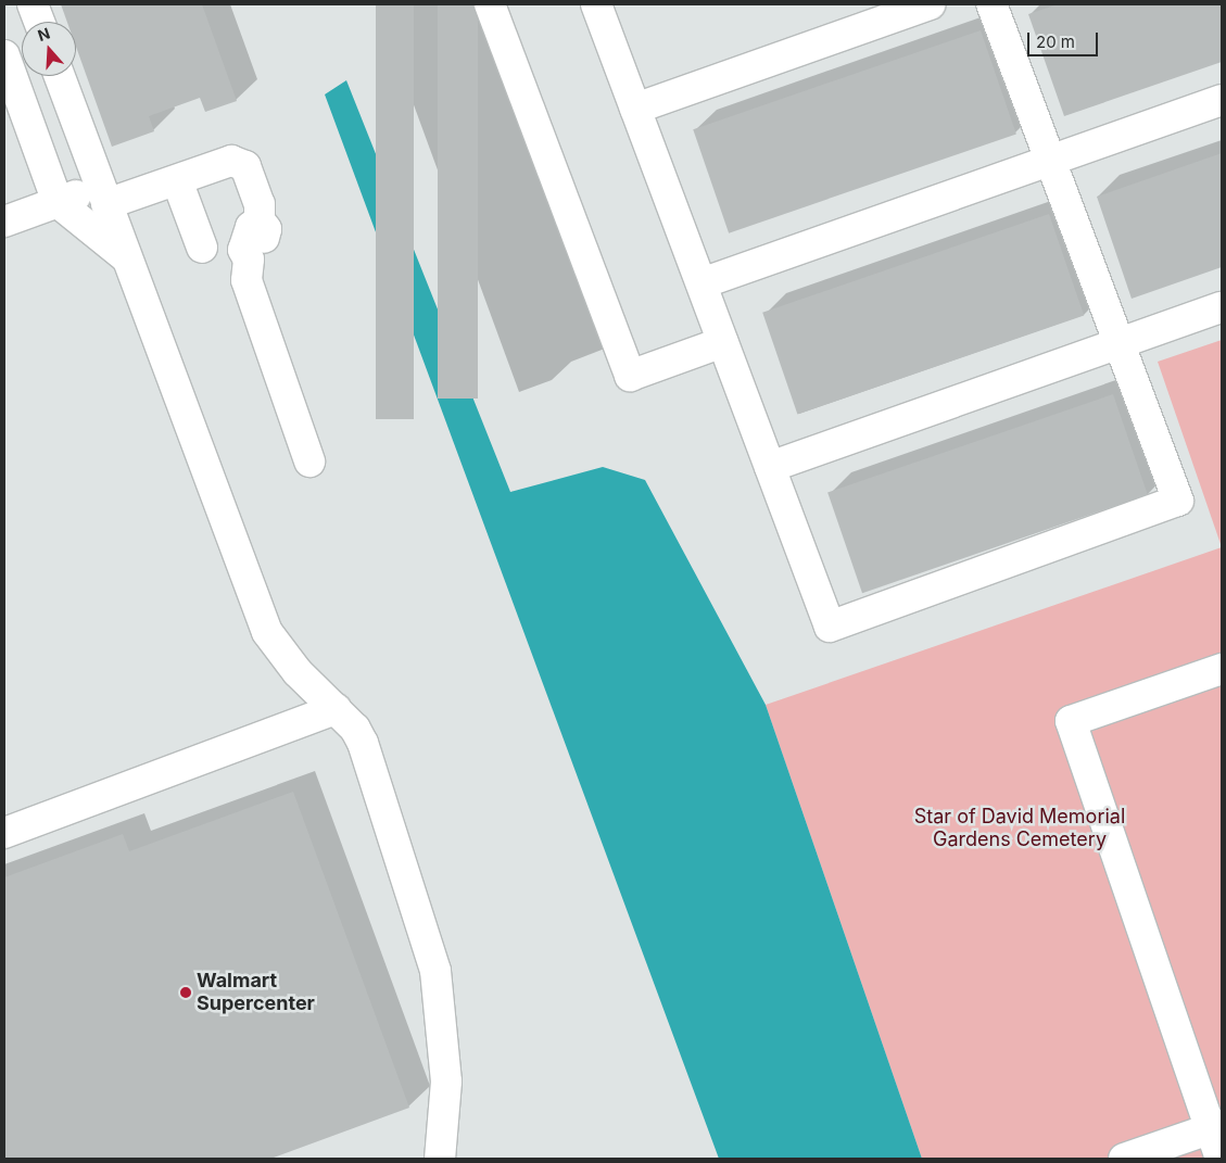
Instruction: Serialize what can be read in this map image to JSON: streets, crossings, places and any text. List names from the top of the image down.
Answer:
{
  "parks": ["Star of David Memorial Gardens Cemetery"],
  "places": ["Walmart Supercenter"],
  "scale_bar": "20 m",
  "north": "top"
}
